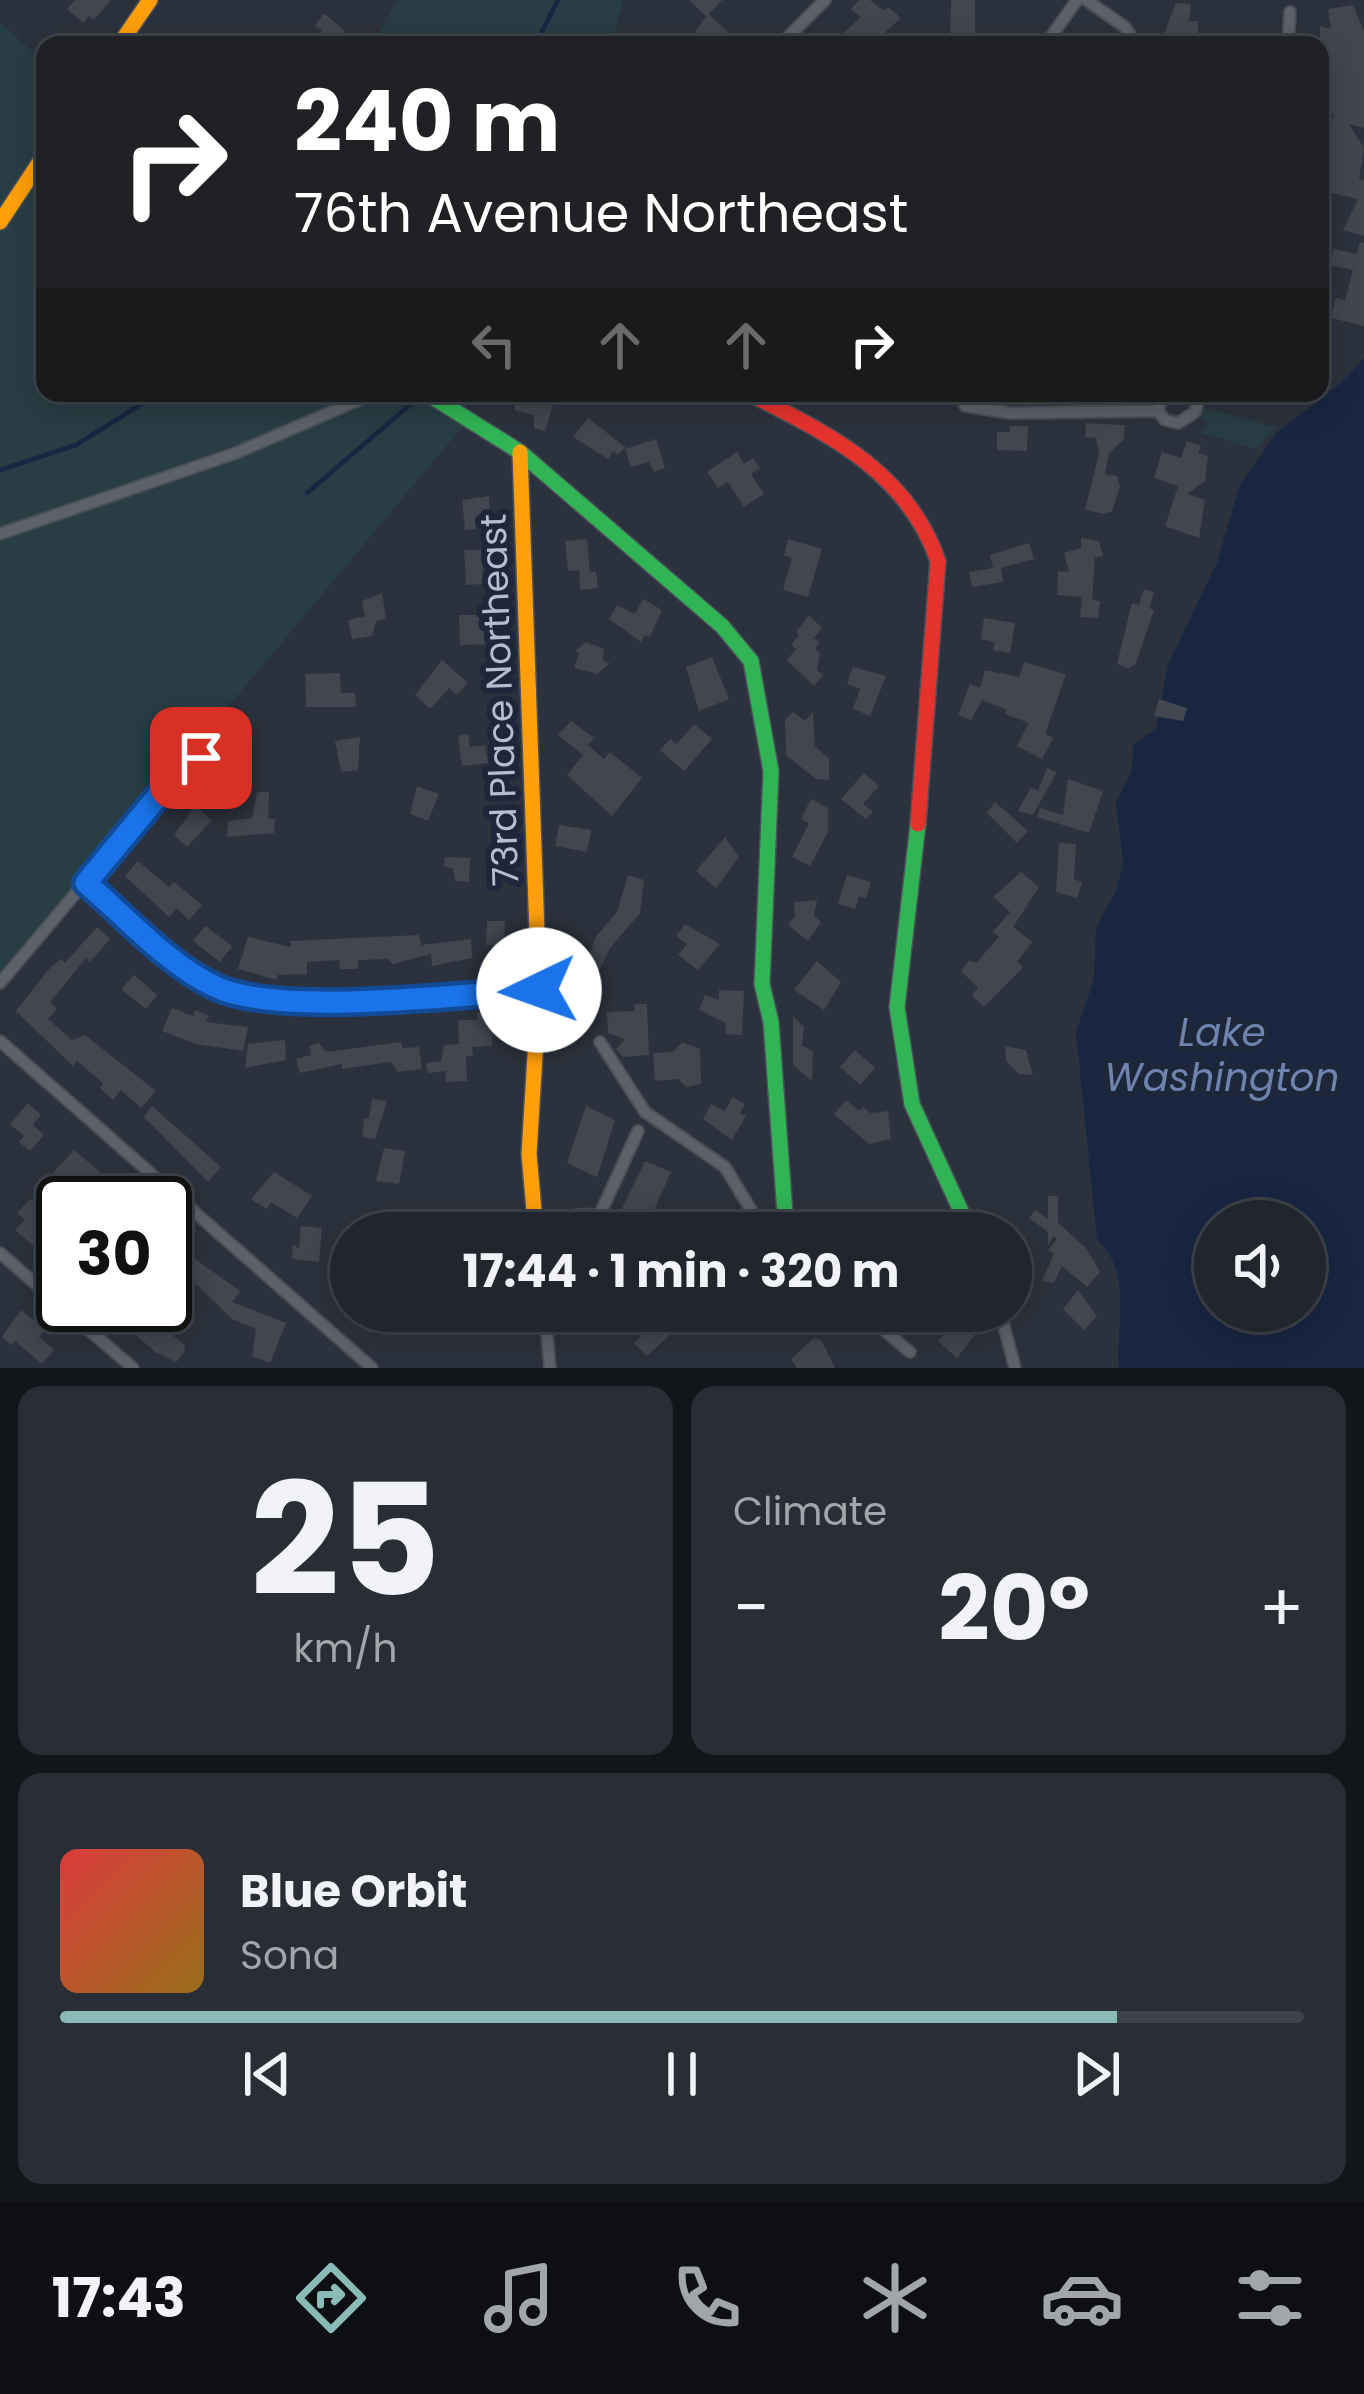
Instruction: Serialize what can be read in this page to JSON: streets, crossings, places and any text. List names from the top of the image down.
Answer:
{
  "streets": {
    "street": ["73rd Place Northeast"]
  },
  "water": ["Lake Washington"],
  "page": {
    "turn": ["240 m", "76th Avenue Northeast"],
    "limit": "30",
    "trip": "17:44 · 1 min · 320 m",
    "tile": [
      ["25", "km/h"],
      "Climate"
    ],
    "heat": ["−", "20°", "+"],
    "song": ["Blue Orbit", "Sona"],
    "tabs": "17:43"
  }
}
